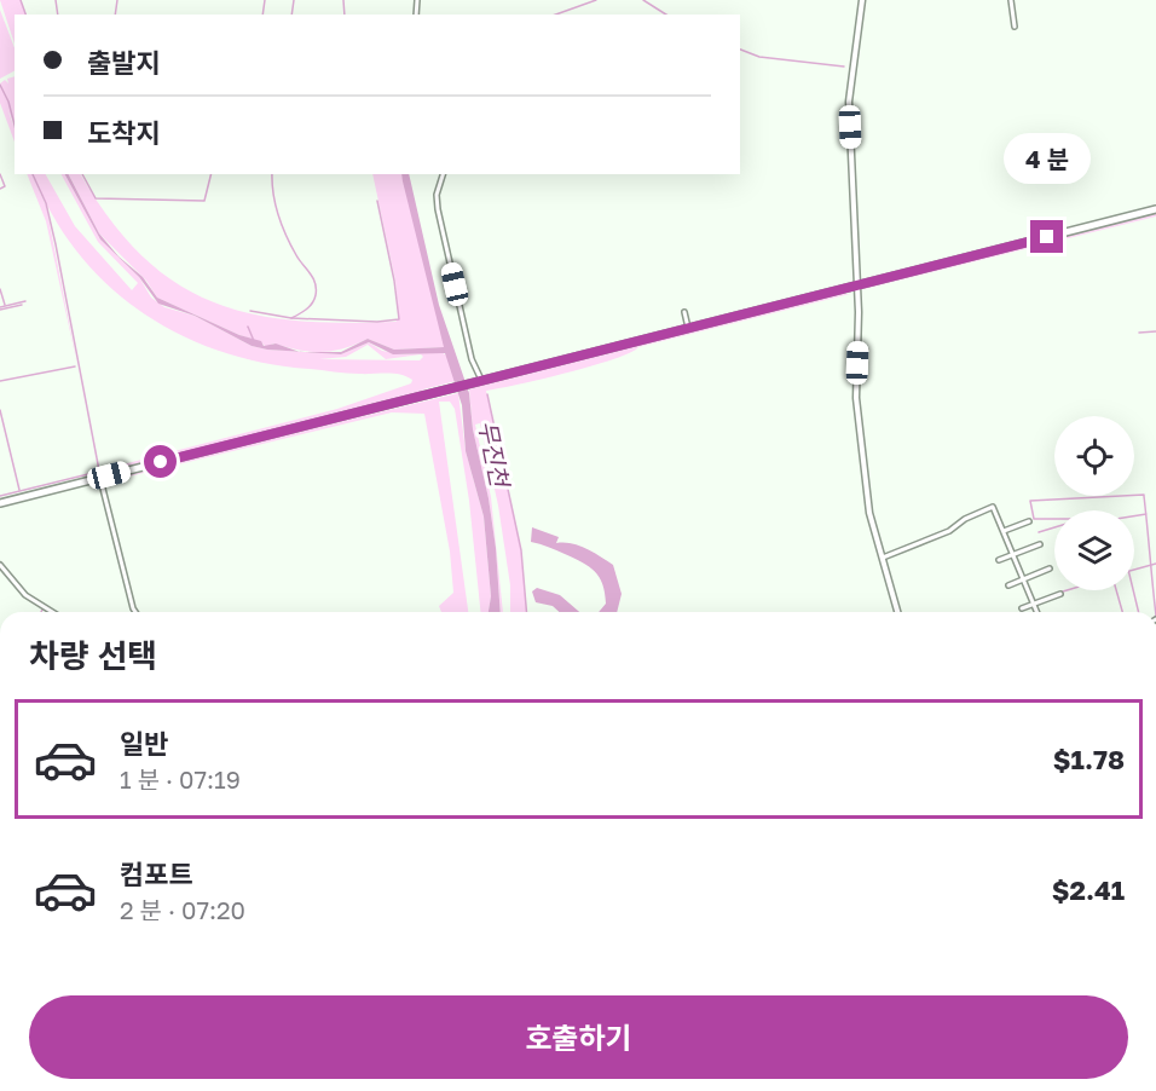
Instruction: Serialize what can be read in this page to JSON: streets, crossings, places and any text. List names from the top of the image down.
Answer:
{
  "water": ["무진천"],
  "page": {
    "banner": ["출발지", "도착지"],
    "bubble": "4 분",
    "heading": "차량 선택",
    "list": [
      {
        "name": "일반",
        "note": "1 분 · 07:19",
        "value": "$1.78"
      },
      {
        "name": "컴포트",
        "note": "2 분 · 07:20",
        "value": "$2.41"
      }
    ],
    "buttons": "호출하기"
  }
}
